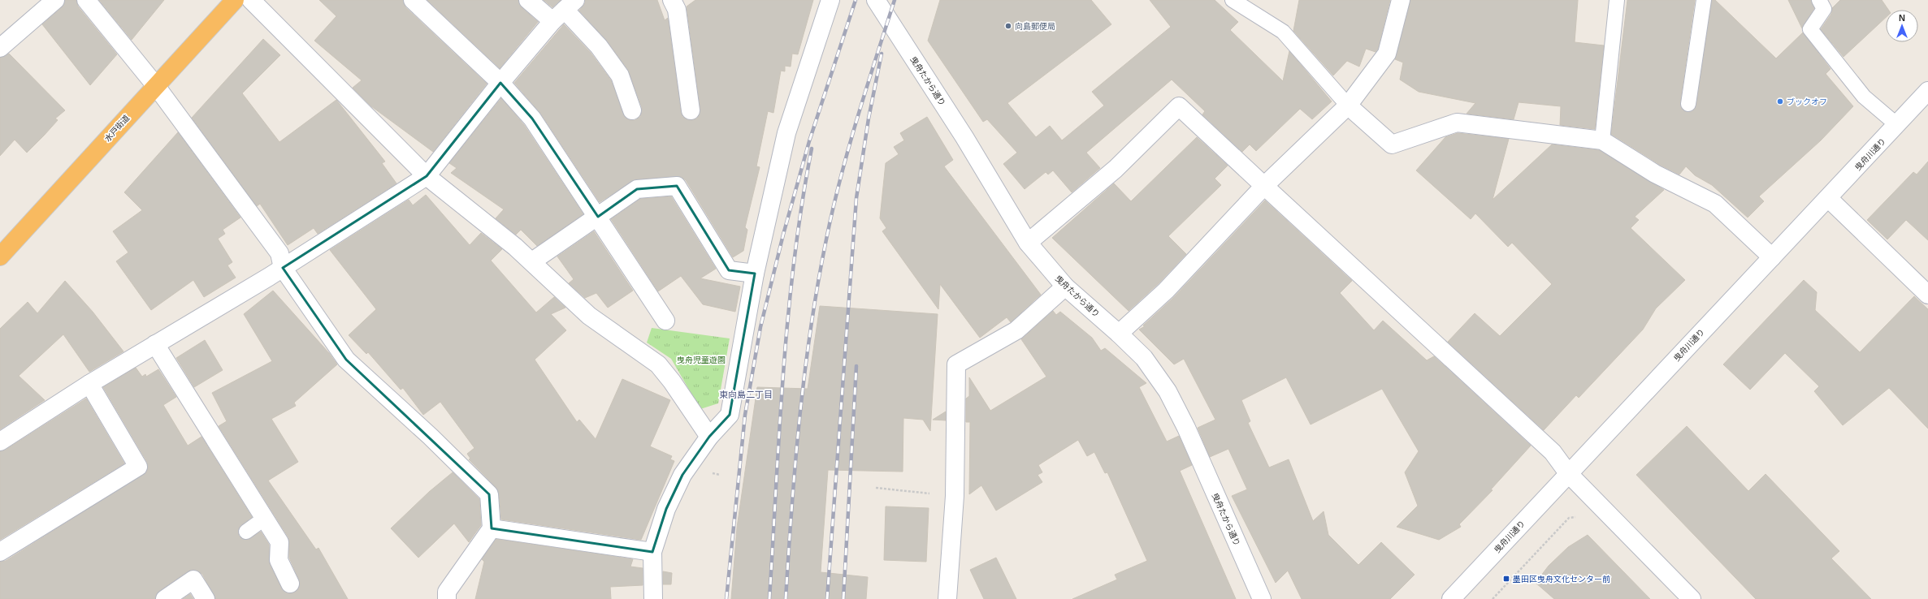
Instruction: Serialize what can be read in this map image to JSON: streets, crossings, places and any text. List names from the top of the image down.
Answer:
{
  "streets": {
    "highway": ["水戸街道"],
    "street": ["曳舟たから通り", "曳舟川通り"]
  },
  "districts": ["東向島二丁目"],
  "parks": ["曳舟児童遊園"],
  "places": {
    "other": ["向島郵便局", "ブックオフ"],
    "transit": ["墨田区曳舟文化センター前"]
  },
  "north": "top"
}
